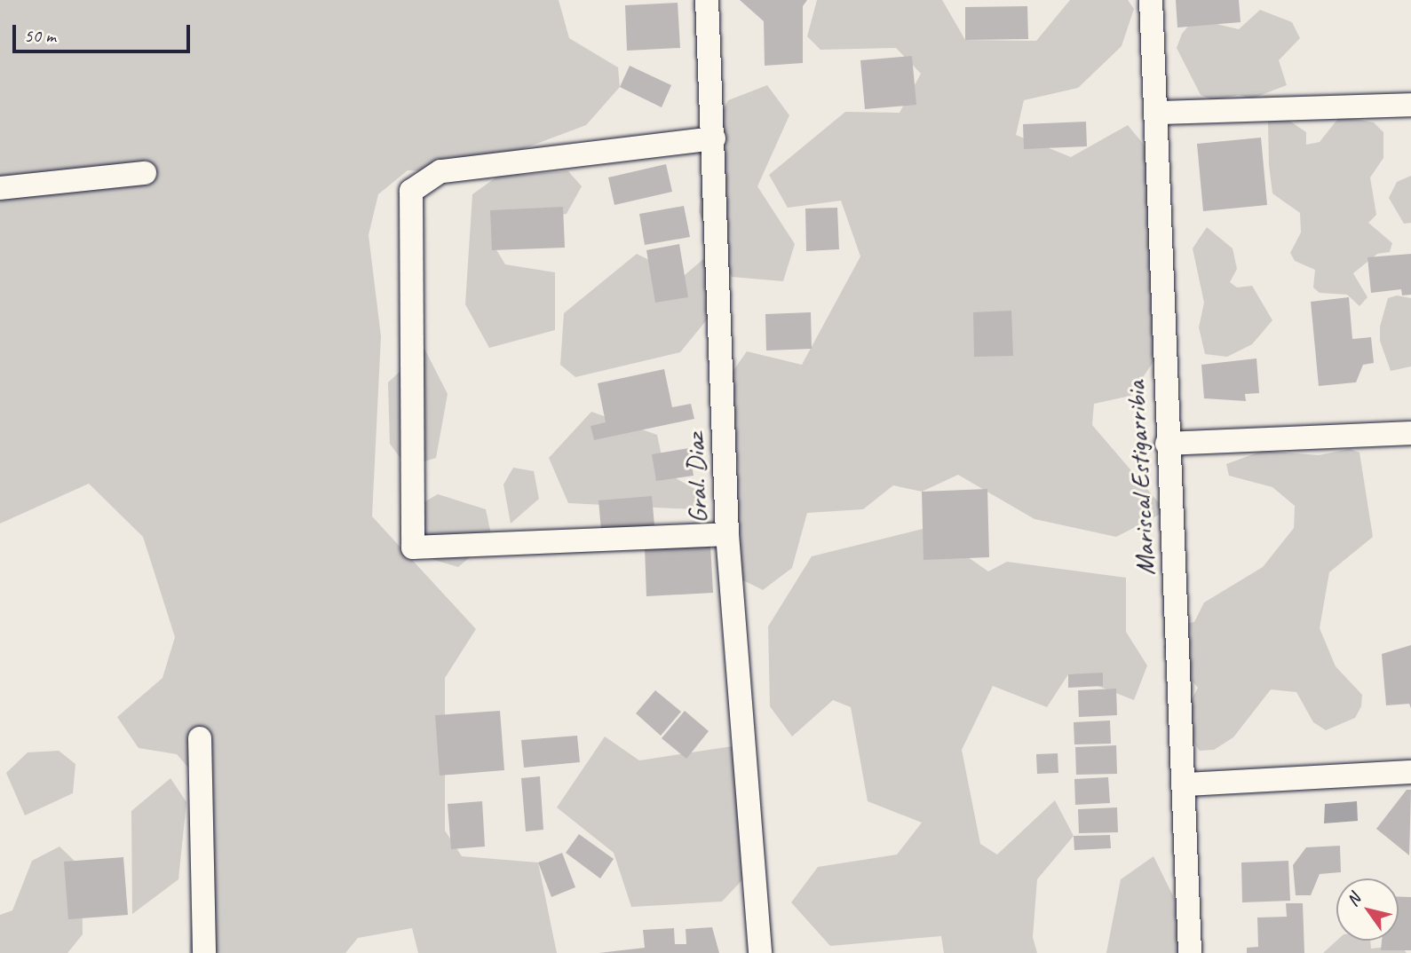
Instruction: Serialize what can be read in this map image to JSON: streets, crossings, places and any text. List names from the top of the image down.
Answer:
{
  "streets": {
    "street": ["Gral. Diaz", "Mariscal Estigarribia"]
  },
  "scale_bar": "50 m",
  "north": "top left"
}
